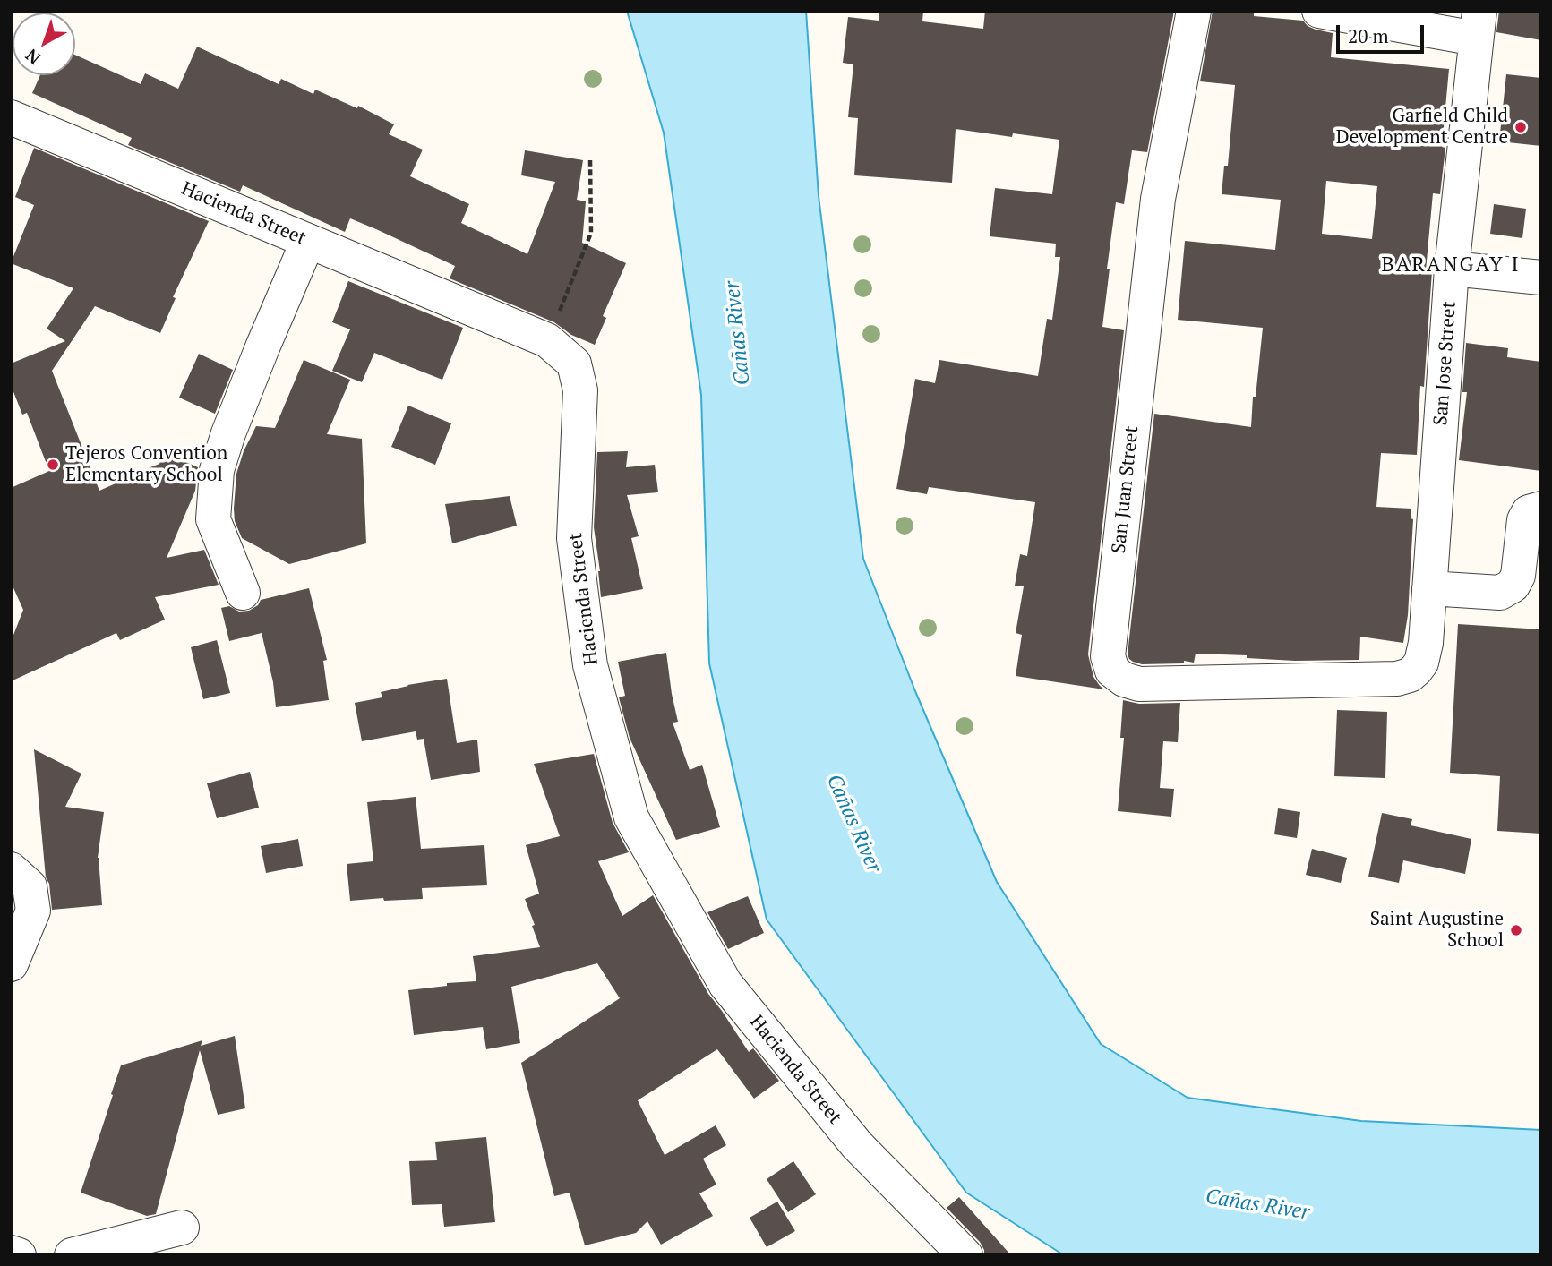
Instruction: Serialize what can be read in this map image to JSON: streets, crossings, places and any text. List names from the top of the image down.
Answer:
{
  "streets": {
    "street": ["Hacienda Street", "San Jose Street", "San Juan Street"]
  },
  "crossings": [
    ["San Jose Street", "San Juan Street"]
  ],
  "districts": ["BARANGAY I"],
  "water": ["Cañas River"],
  "places": ["Garfield Child Development Centre", "Tejeros Convention Elementary School", "Saint Augustine School"],
  "scale_bar": "20 m",
  "north": "bottom left"
}
